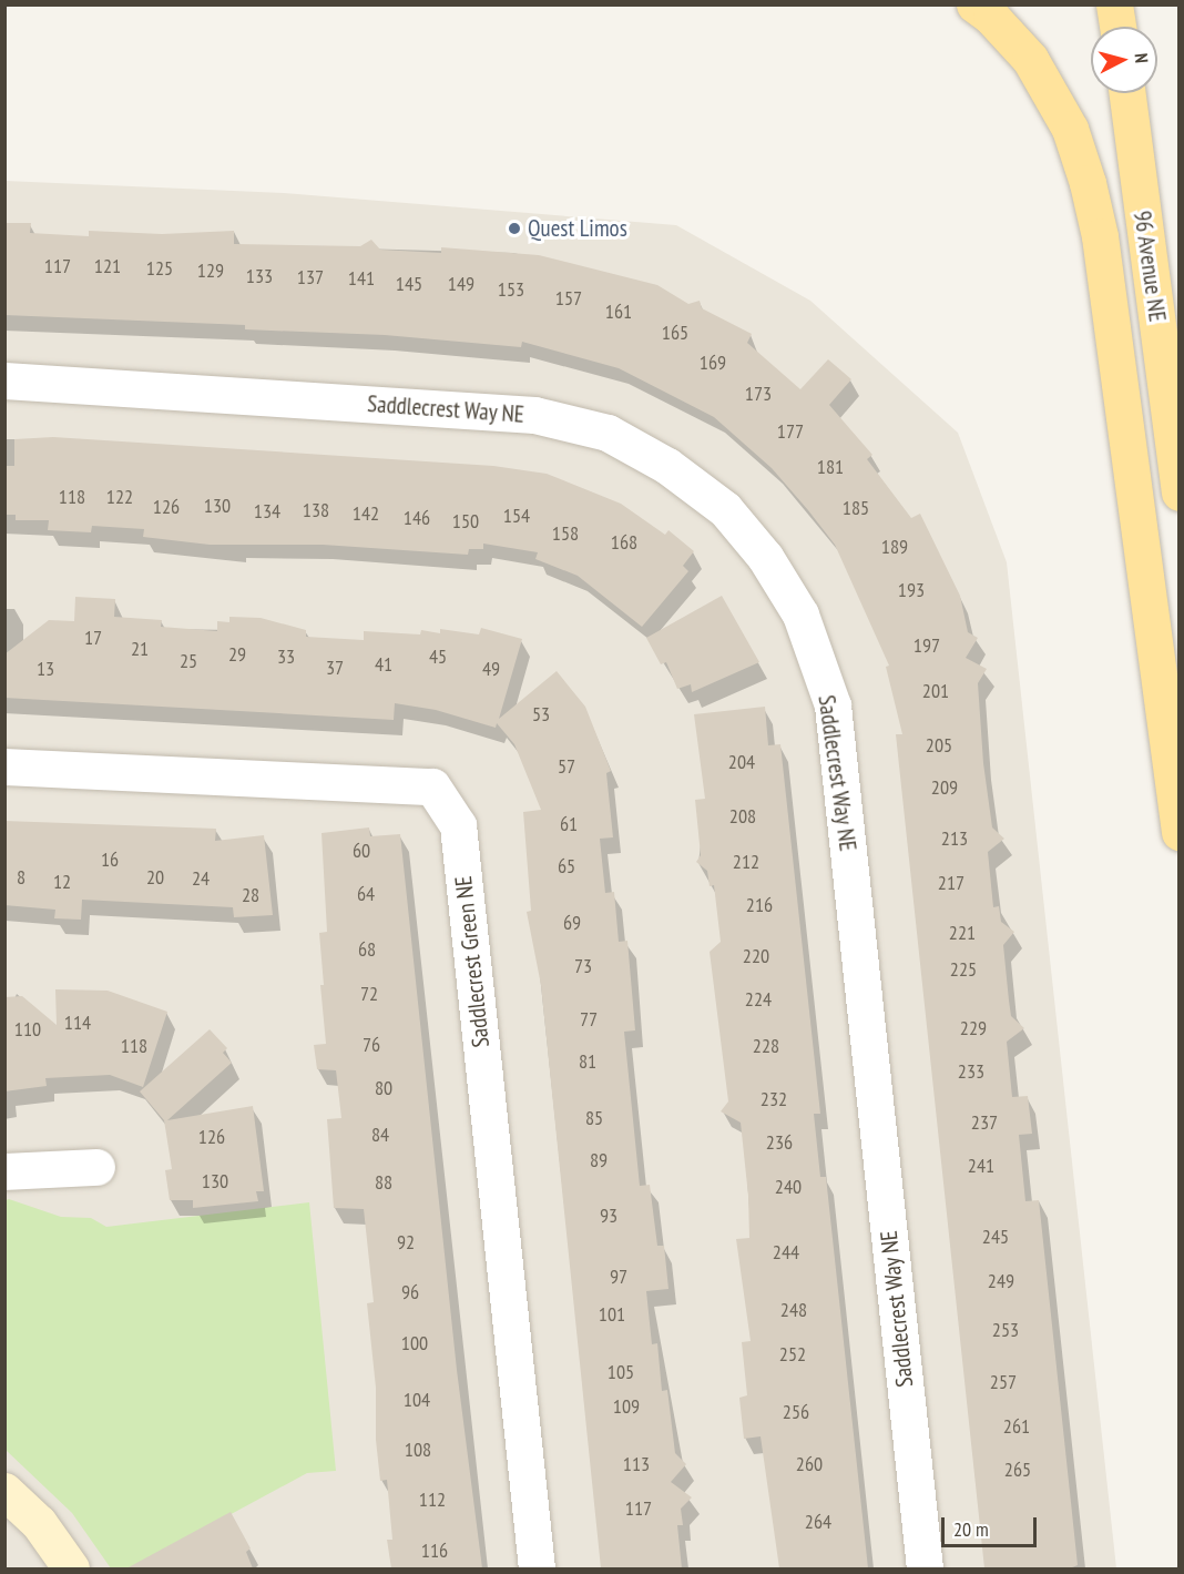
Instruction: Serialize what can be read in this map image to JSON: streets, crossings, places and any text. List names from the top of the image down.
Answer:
{
  "streets": {
    "main road": ["96 Avenue NE"],
    "street": ["Saddlecrest Way NE", "Saddlecrest Green NE"]
  },
  "places": ["Quest Limos"],
  "house_numbers": [
    "117",
    "121",
    "125",
    "129",
    "133",
    "137",
    "141",
    "145",
    "149",
    "153",
    "157",
    "161",
    "165",
    "169",
    "173",
    "177",
    "181",
    "118",
    "122",
    "130",
    "126",
    "185",
    "138",
    "134",
    "142",
    "154",
    "146",
    "150",
    "158",
    "168",
    "189",
    "193",
    "17",
    "197",
    "21",
    "29",
    "33",
    "45",
    "25",
    "41",
    "37",
    "13",
    "49",
    "201",
    "53",
    "205",
    "204",
    "57",
    "209",
    "208",
    "61",
    "213",
    "60",
    "16",
    "212",
    "65",
    "8",
    "20",
    "24",
    "12",
    "217",
    "64",
    "28",
    "216",
    "69",
    "221",
    "68",
    "220",
    "73",
    "225",
    "72",
    "224",
    "77",
    "114",
    "229",
    "110",
    "76",
    "118",
    "228",
    "81",
    "233",
    "80",
    "232",
    "85",
    "237",
    "84",
    "126",
    "236",
    "89",
    "241",
    "130",
    "88",
    "240",
    "93",
    "245",
    "92",
    "244",
    "97",
    "249",
    "96",
    "248",
    "101",
    "253",
    "100",
    "252",
    "105",
    "257",
    "104",
    "109",
    "256",
    "261",
    "108",
    "113",
    "260",
    "265",
    "112",
    "117",
    "264",
    "116"
  ],
  "scale_bar": "20 m",
  "north": "right"
}
